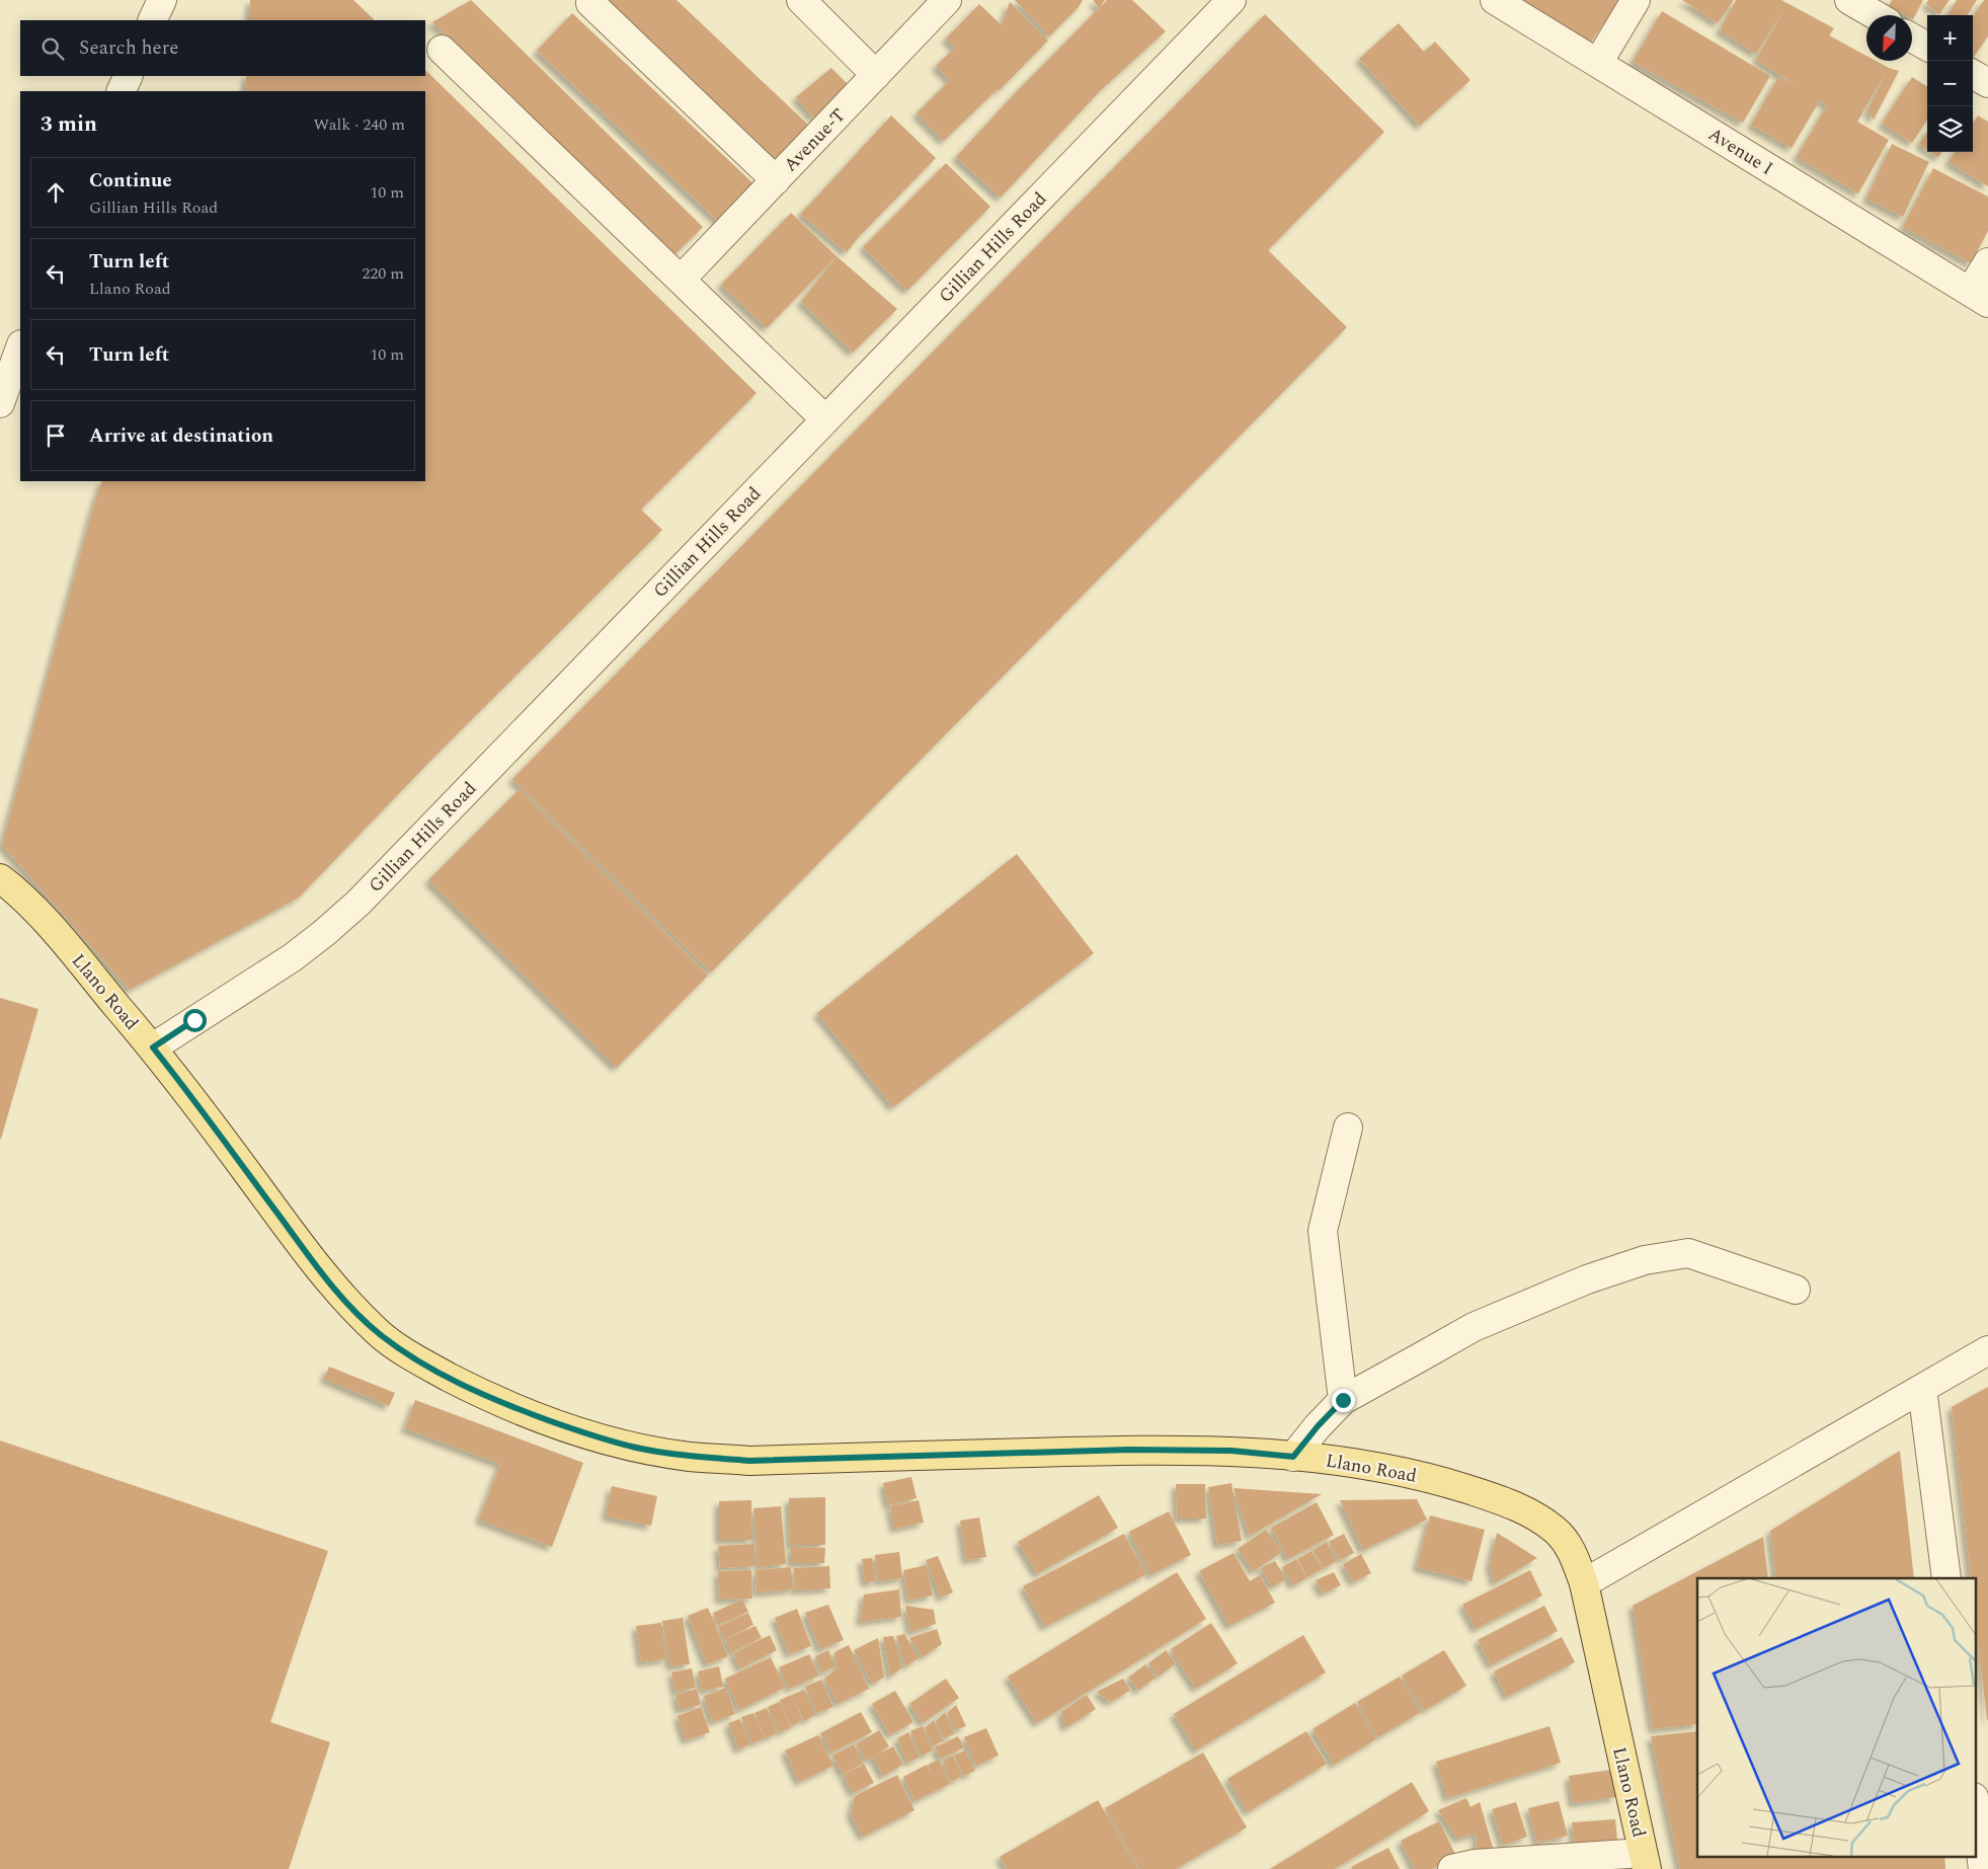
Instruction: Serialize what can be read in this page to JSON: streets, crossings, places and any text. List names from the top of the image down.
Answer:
{
  "streets": {
    "main road": ["Llano Road"],
    "street": ["Avenue-T", "Avenue I", "Gillian Hills Road"]
  },
  "crossings": [
    ["Gillian Hills Road", "Llano Road"]
  ],
  "north": "bottom left",
  "page": {
    "map_buttons": ["+", "−"],
    "search": "Search here",
    "heading": ["3 min", "Walk · 240 m"],
    "list": [
      ["Continue", "Gillian Hills Road", "10 m"],
      ["Turn left", "Llano Road", "220 m"],
      ["Turn left", "10 m"],
      "Arrive at destination"
    ]
  }
}
